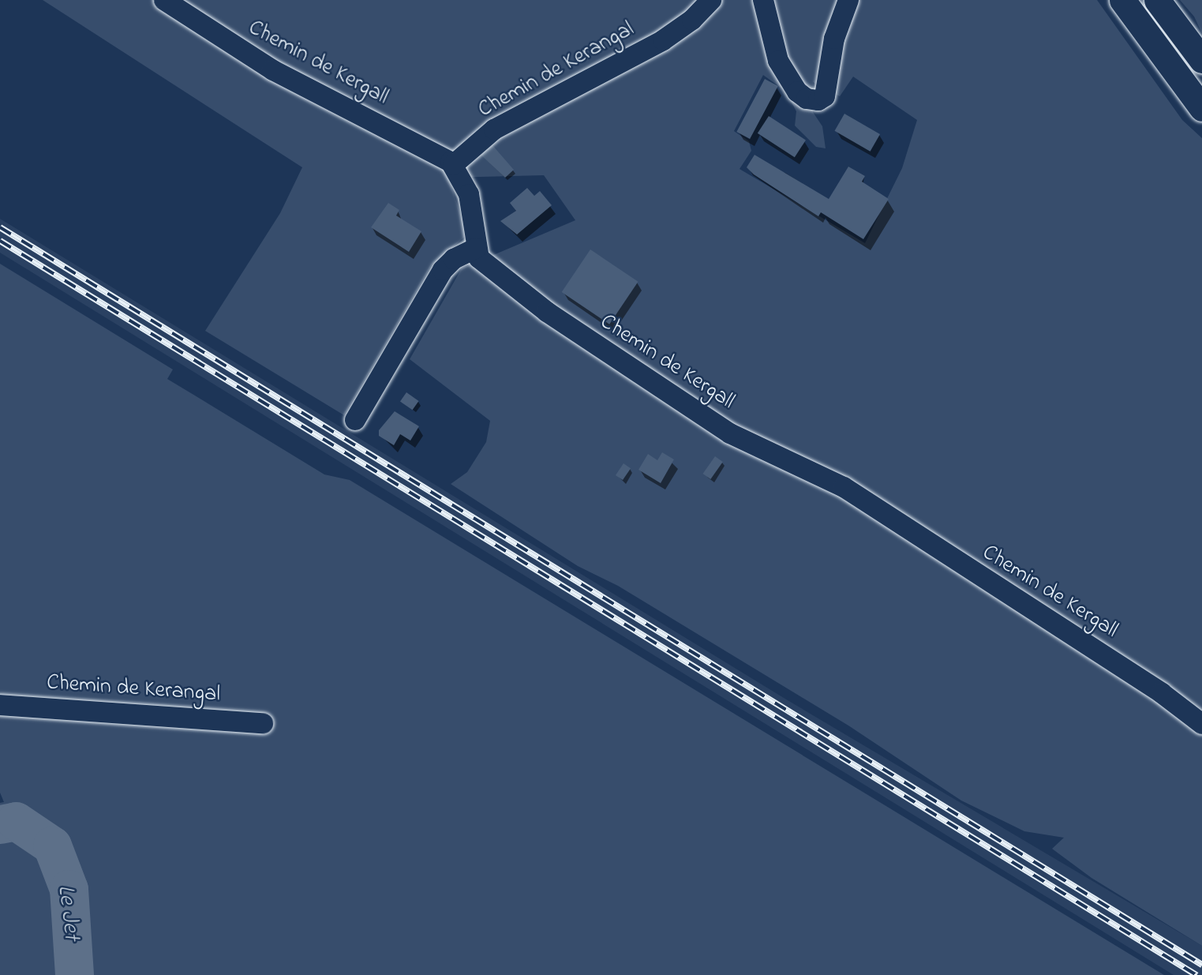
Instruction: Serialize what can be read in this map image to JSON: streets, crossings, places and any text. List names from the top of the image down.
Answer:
{
  "streets": {
    "street": ["Chemin de Kergall", "Chemin de Kerangal"]
  },
  "crossings": [
    ["Chemin de Kergall", "Chemin de Kerangal"]
  ],
  "water": ["Le Jet"]
}
